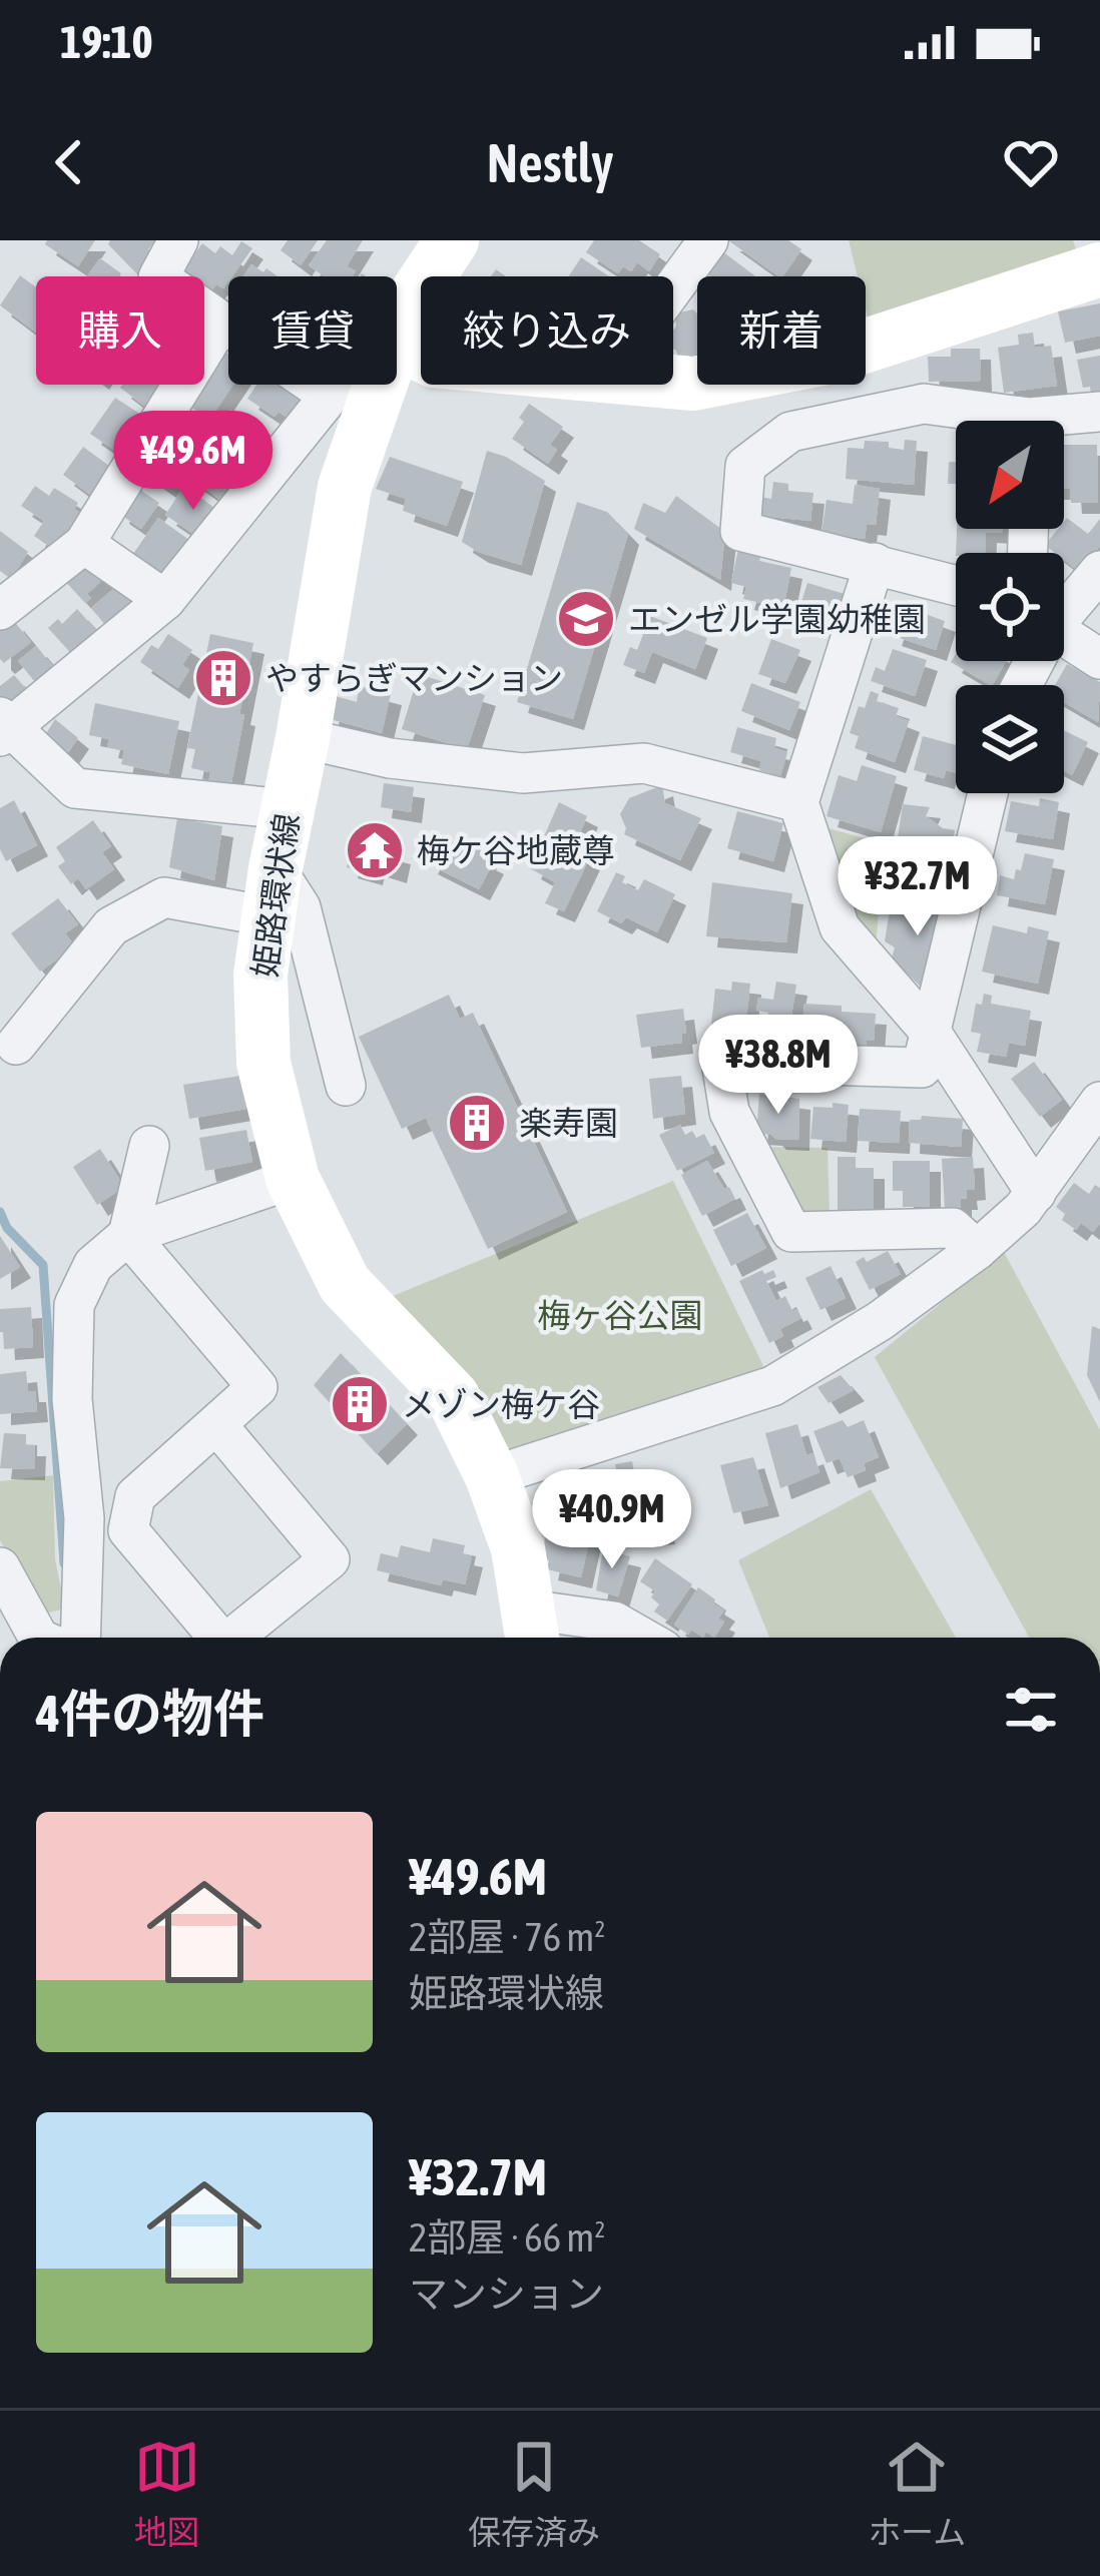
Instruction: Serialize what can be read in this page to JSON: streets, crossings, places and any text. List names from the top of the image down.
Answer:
{
  "streets": {
    "main road": ["姫路環状線"]
  },
  "parks": ["梅ヶ谷公園"],
  "places": {
    "school or university": ["エンゼル学園幼稚園"],
    "building": ["やすらぎマンション", "楽寿園", "メゾン梅ケ谷"],
    "temple": ["梅ケ谷地蔵尊"]
  },
  "north": "bottom left",
  "page": {
    "status": "19:10",
    "header": "Nestly",
    "chip": [
      "購入",
      "賃貸",
      "絞り込み",
      "新着"
    ],
    "price": [
      "¥49.6M",
      "¥32.7M",
      "¥38.8M",
      "¥40.9M"
    ],
    "heading": "4件の物件",
    "list": [
      {
        "name": "¥49.6M",
        "note": "2部屋 · 76 m² · 姫路環状線"
      },
      {
        "name": "¥32.7M",
        "note": "2部屋 · 66 m² · マンション"
      }
    ],
    "tabs": ["地図", "保存済み", "ホーム"]
  }
}
